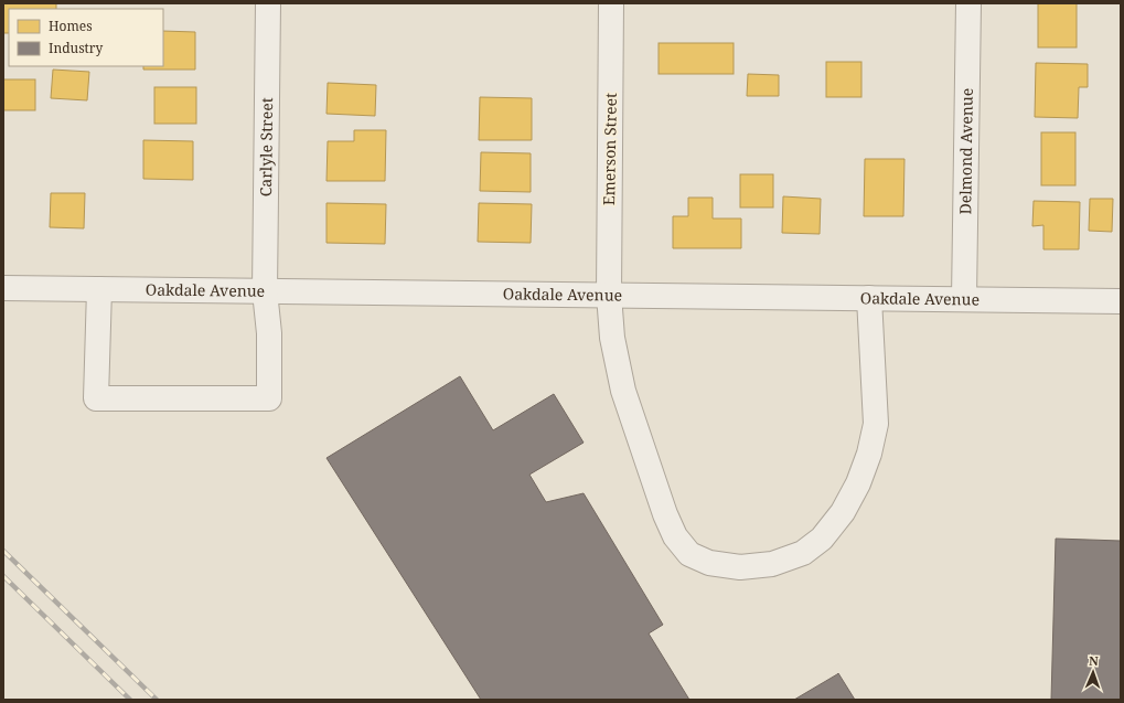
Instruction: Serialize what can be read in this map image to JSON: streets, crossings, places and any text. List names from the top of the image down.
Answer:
{
  "streets": {
    "street": [
      "Carlyle Street",
      "Emerson Street",
      "Delmond Avenue",
      "Oakdale Avenue"
    ]
  },
  "crossings": [
    ["Carlyle Street", "Oakdale Avenue"],
    ["Emerson Street", "Oakdale Avenue"],
    ["Delmond Avenue", "Oakdale Avenue"]
  ],
  "legend": ["Homes", "Industry"],
  "north": "top"
}
